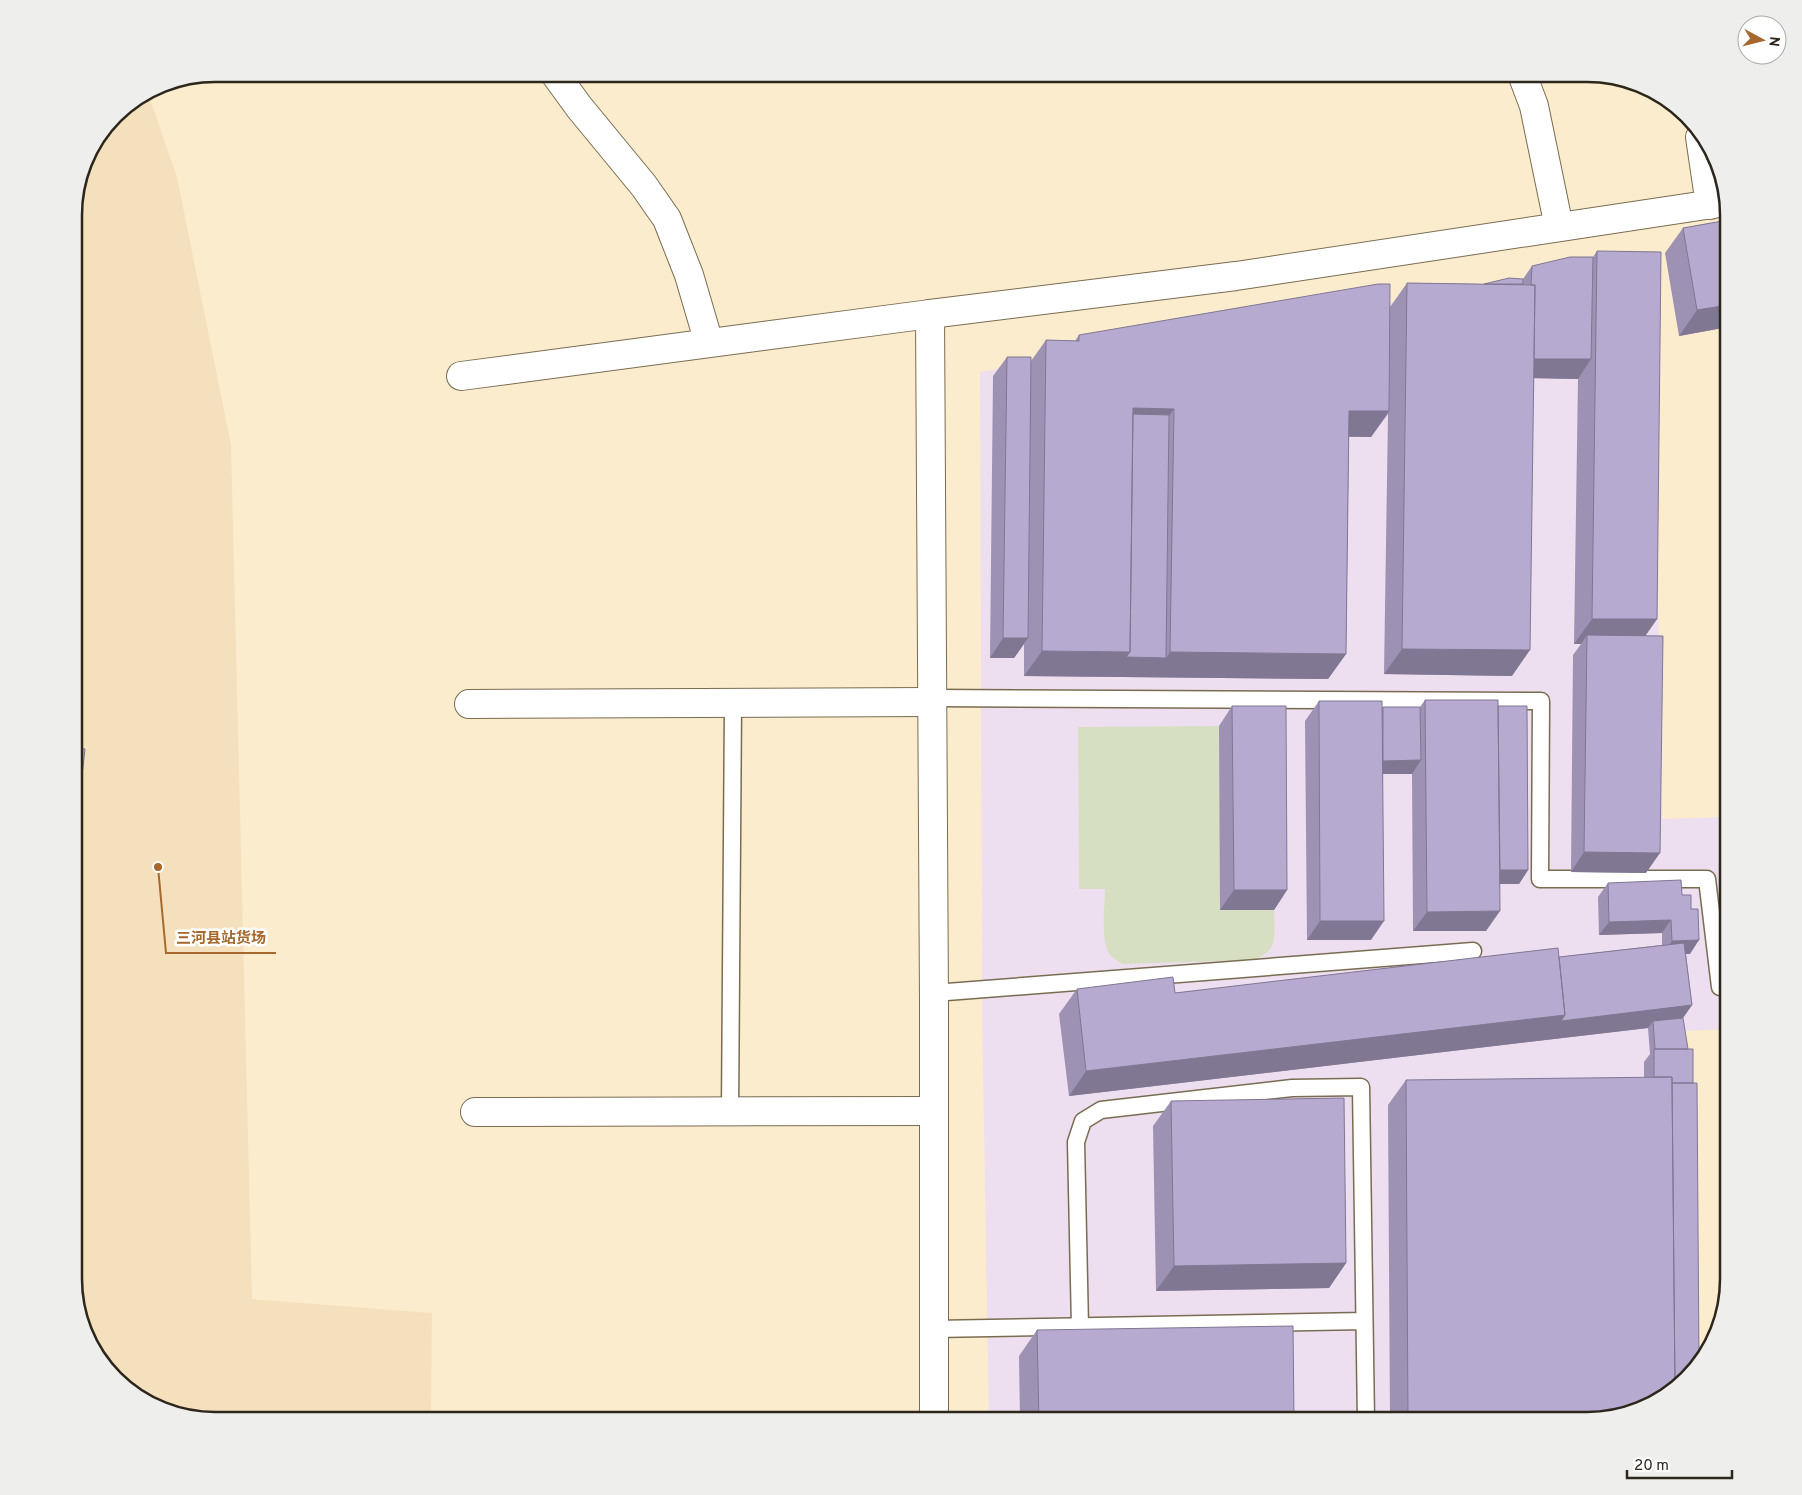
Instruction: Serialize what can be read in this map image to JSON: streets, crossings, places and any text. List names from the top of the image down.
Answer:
{
  "places": ["三河县站货场"],
  "scale_bar": "20 m",
  "north": "right"
}
